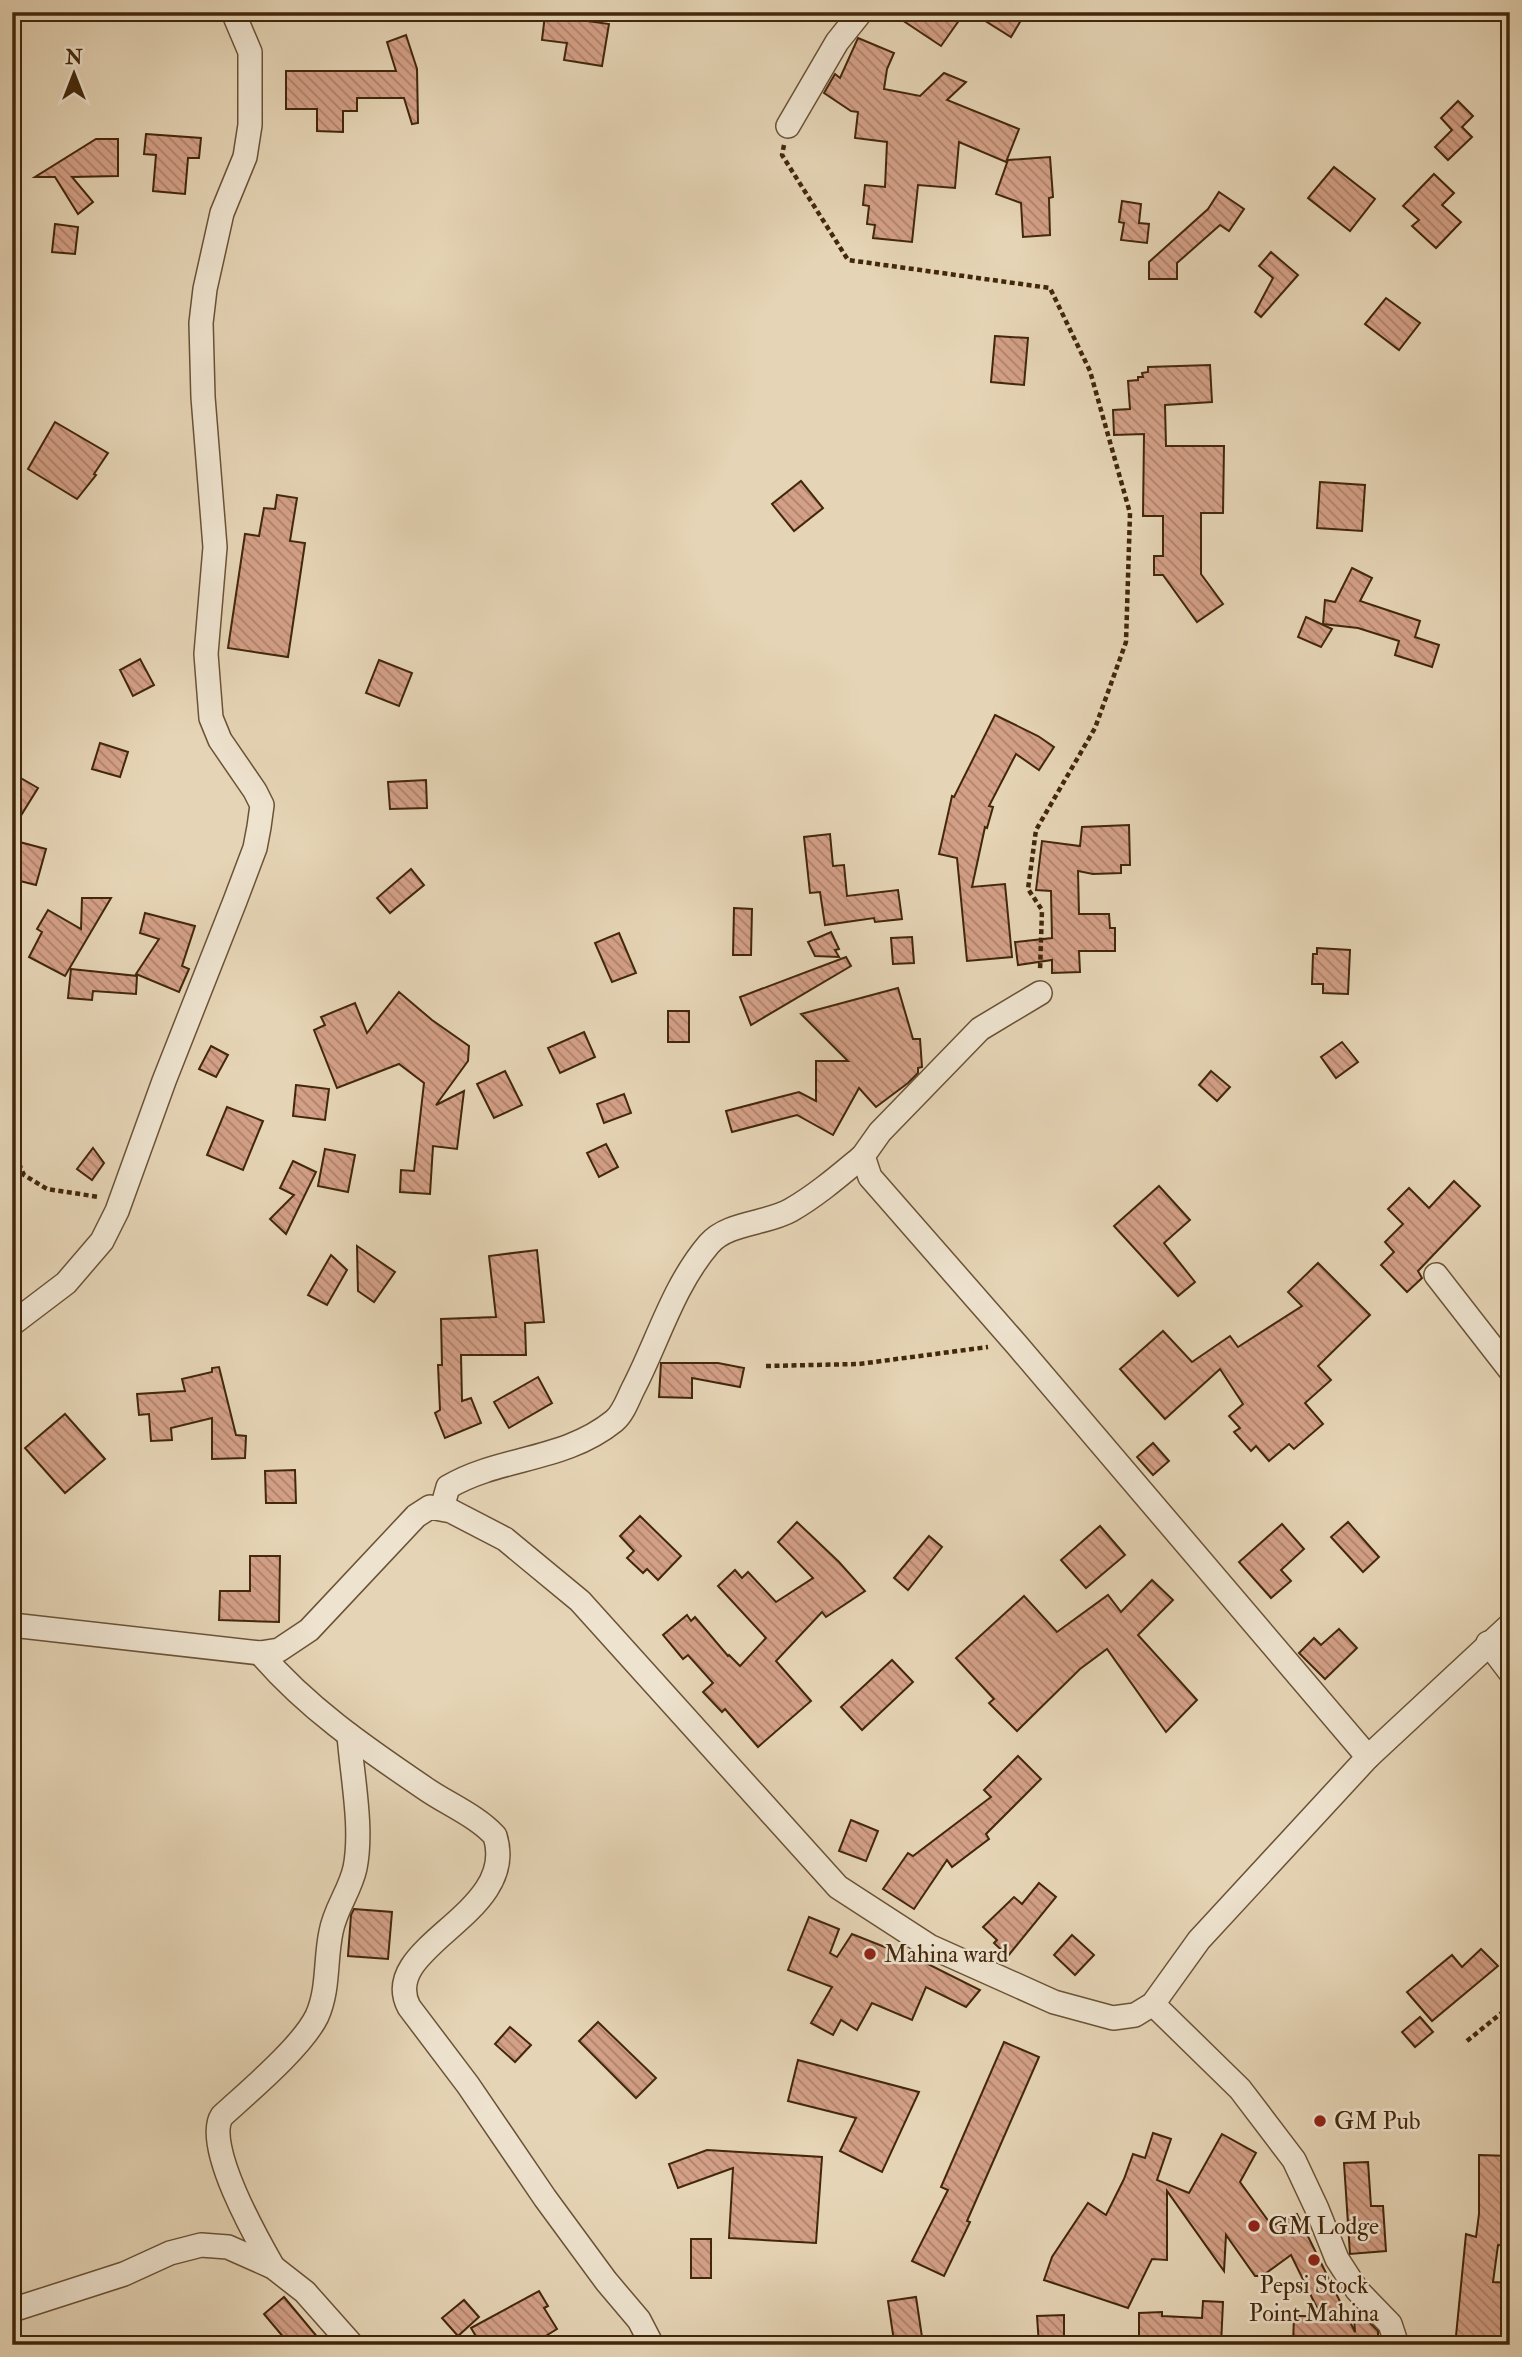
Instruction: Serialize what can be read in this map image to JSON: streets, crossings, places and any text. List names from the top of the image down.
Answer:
{
  "places": [
    "Mahina ward",
    "GM Pub",
    "GM Lodge",
    "Pepsi Stock Point Mahina"
  ],
  "north": "top"
}
